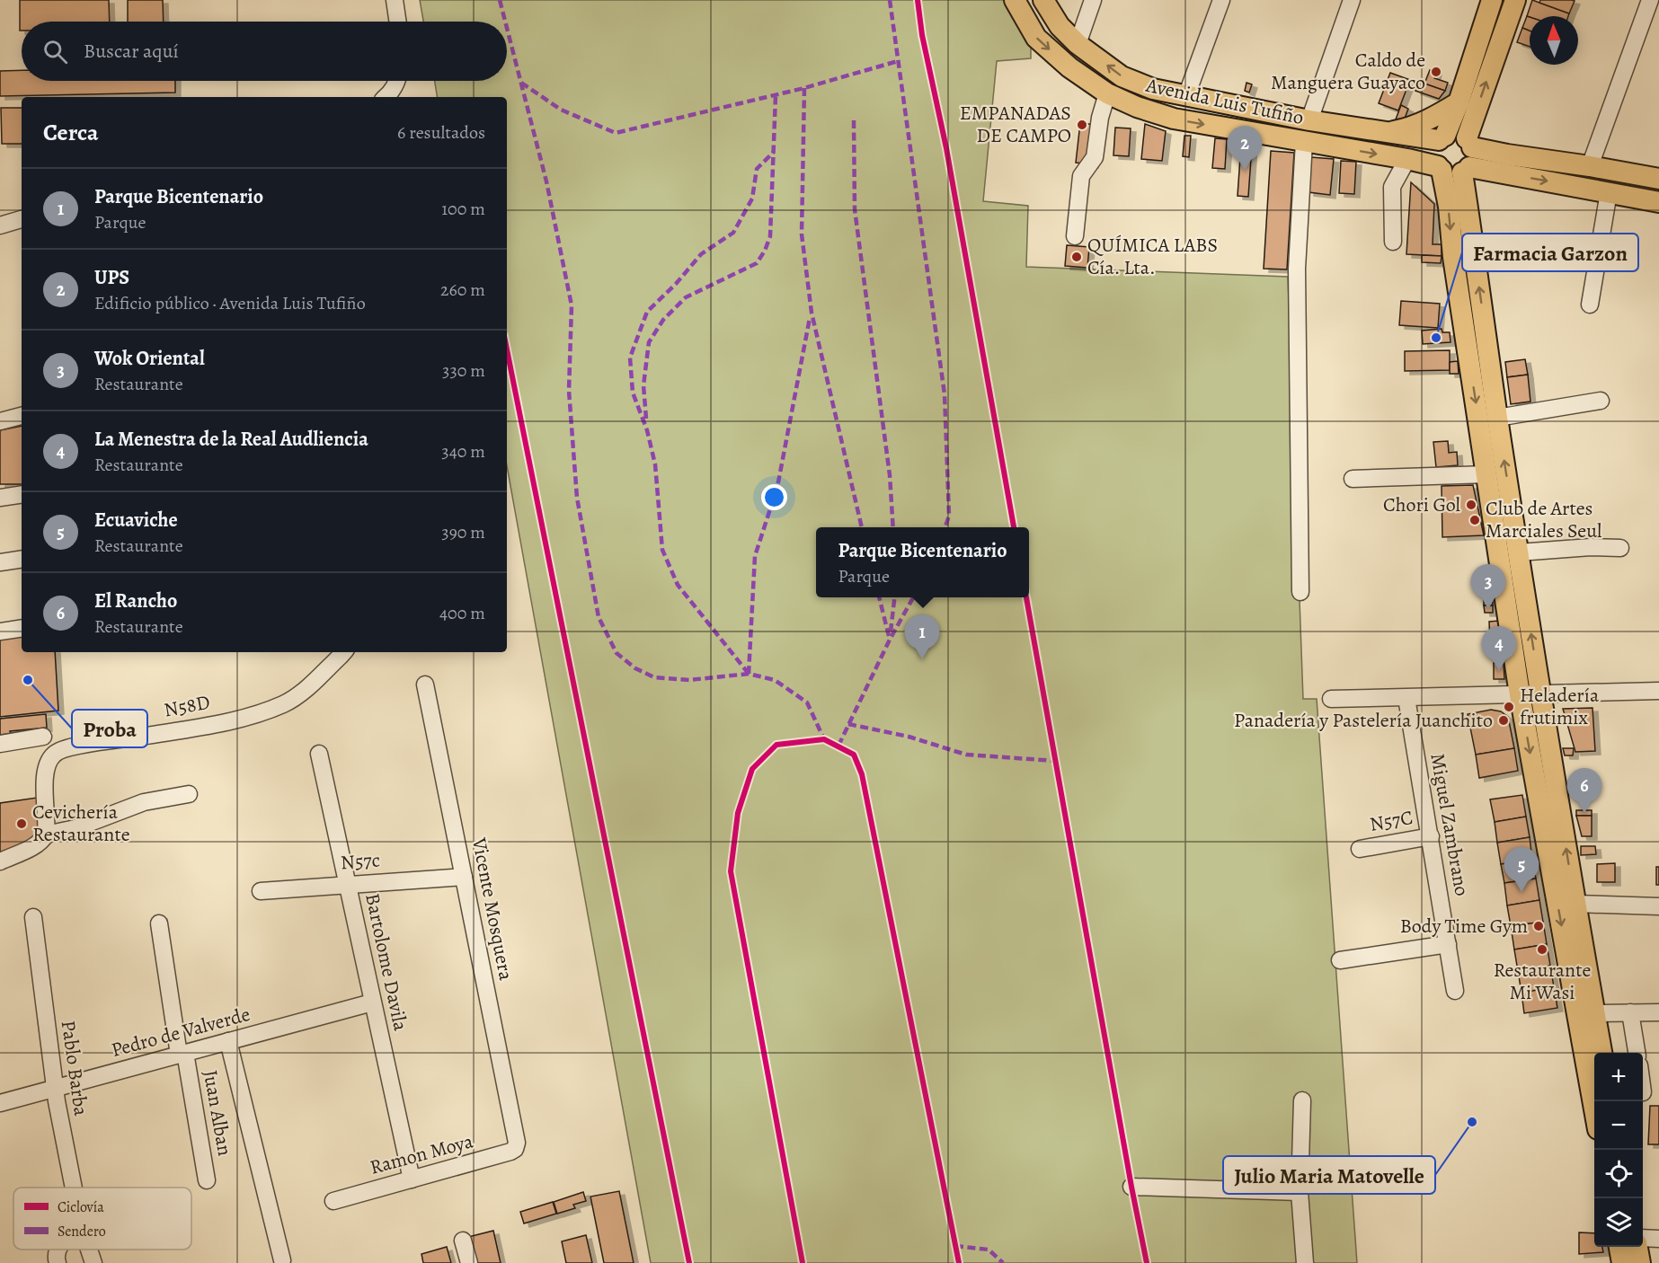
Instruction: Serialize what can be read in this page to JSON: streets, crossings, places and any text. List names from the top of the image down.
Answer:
{
  "streets": {
    "main road": ["Avenida Luis Tufiño"],
    "street": [
      "N58D",
      "N57C",
      "Miguel Zambrano",
      "N57c",
      "Vicente Mosquera",
      "Bartolome Davila",
      "Pedro de Valverde",
      "Pablo Barba",
      "Juan Alban",
      "Ramon Moya"
    ]
  },
  "crossings": [
    ["N57C", "Miguel Zambrano"],
    ["N57c", "Vicente Mosquera"],
    ["N57c", "Bartolome Davila"],
    ["Vicente Mosquera", "Ramon Moya"],
    ["Bartolome Davila", "Pedro de Valverde"],
    ["Bartolome Davila", "Ramon Moya"],
    ["Pedro de Valverde", "Pablo Barba"],
    ["Pedro de Valverde", "Juan Alban"]
  ],
  "places": [
    "Caldo de Manguera Guayaco",
    "EMPANADAS DE CAMPO",
    "QUÍMICA LABS Cía. Lta.",
    "Farmacia Garzon",
    "Chori Gol",
    "Club de Artes Marciales Seul",
    "Proba",
    "Heladería frutimix",
    "Panadería y Pastelería Juanchito",
    "Cevichería Restaurante",
    "Body Time Gym",
    "Restaurante Mi Wasi",
    "Julio Maria Matovelle"
  ],
  "legend": ["Ciclovía", "Sendero"],
  "north": "top",
  "page": {
    "search": "Buscar aquí",
    "heading": ["Cerca", "6 resultados"],
    "pins": [
      "2",
      "3",
      "1",
      "4",
      "6",
      "5"
    ],
    "list": [
      {
        "mark": "1",
        "name": "Parque Bicentenario",
        "note": "Parque",
        "value": "100 m"
      },
      {
        "mark": "2",
        "name": "UPS",
        "note": "Edificio público · Avenida Luis Tufiño",
        "value": "260 m"
      },
      {
        "mark": "3",
        "name": "Wok Oriental",
        "note": "Restaurante",
        "value": "330 m"
      },
      {
        "mark": "4",
        "name": "La Menestra de la Real Audliencia",
        "note": "Restaurante",
        "value": "340 m"
      },
      {
        "mark": "5",
        "name": "Ecuaviche",
        "note": "Restaurante",
        "value": "390 m"
      },
      {
        "mark": "6",
        "name": "El Rancho",
        "note": "Restaurante",
        "value": "400 m"
      }
    ],
    "popup": ["Parque Bicentenario", "Parque"],
    "map_buttons": ["+", "−"]
  }
}
